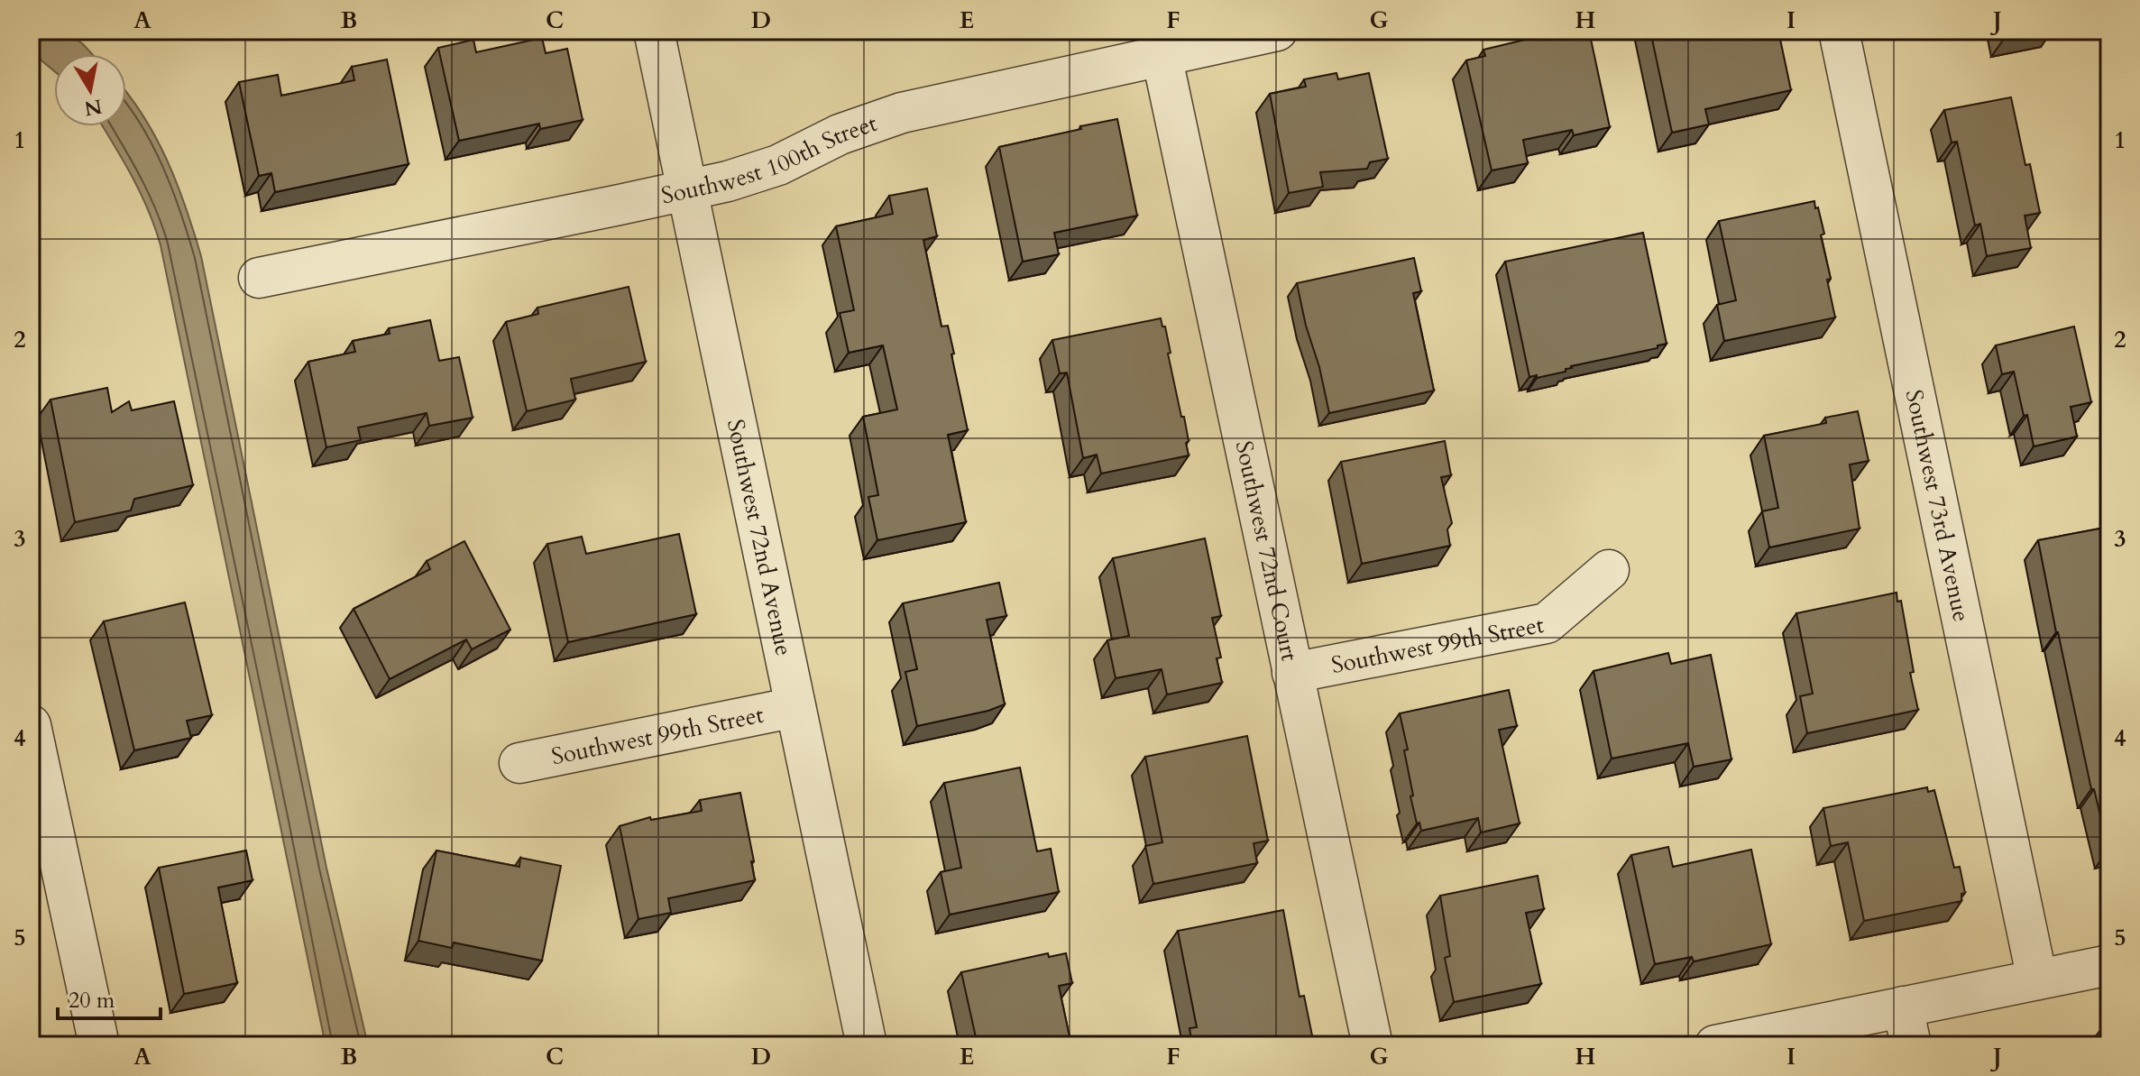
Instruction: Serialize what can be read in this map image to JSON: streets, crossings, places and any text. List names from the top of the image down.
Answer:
{
  "streets": {
    "street": [
      "Southwest 100th Street",
      "Southwest 73rd Avenue",
      "Southwest 72nd Avenue",
      "Southwest 72nd Court",
      "Southwest 99th Street"
    ]
  },
  "crossings": [
    ["Southwest 100th Street", "Southwest 72nd Avenue"],
    ["Southwest 100th Street", "Southwest 72nd Court"],
    ["Southwest 72nd Avenue", "Southwest 99th Street"],
    ["Southwest 72nd Court", "Southwest 99th Street"]
  ],
  "scale_bar": "20 m",
  "north": "bottom",
  "grid": {
    "columns": [
      "A",
      "B",
      "C",
      "D",
      "E",
      "F",
      "G",
      "H",
      "I",
      "J"
    ],
    "rows": [
      "1",
      "2",
      "3",
      "4",
      "5"
    ]
  }
}
